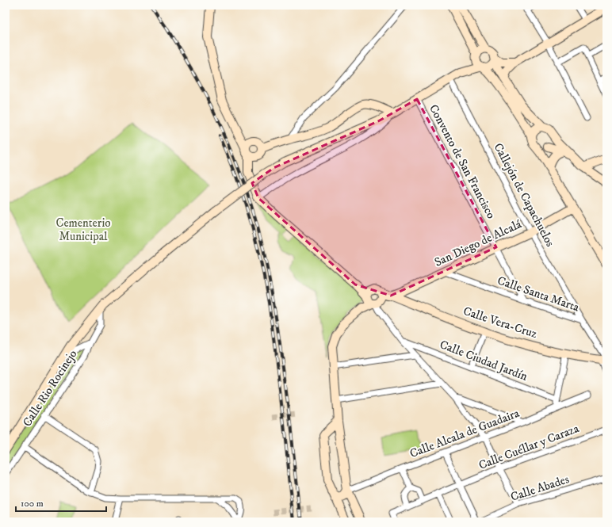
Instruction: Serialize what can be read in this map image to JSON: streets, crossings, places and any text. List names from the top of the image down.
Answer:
{
  "streets": {
    "street": [
      "Convento de San Francisco",
      "Callejón de Capachuelos",
      "San Diego de Alcalá",
      "Calle Santa Marta",
      "Calle Vera-Cruz",
      "Calle Ciudad Jardín",
      "Calle Rio Rocinejo",
      "Calle Alcala de Guadaira",
      "Calle Cuéllar y Caraza",
      "Calle Abades"
    ]
  },
  "crossings": [
    ["Convento de San Francisco", "San Diego de Alcalá"],
    ["Convento de San Francisco", "Calle Santa Marta"],
    ["Callejón de Capachuelos", "San Diego de Alcalá"],
    ["Callejón de Capachuelos", "Calle Santa Marta"],
    ["San Diego de Alcalá", "Calle Santa Marta"],
    ["San Diego de Alcalá", "Calle Vera-Cruz"],
    ["San Diego de Alcalá", "Calle Alcala de Guadaira"],
    ["Calle Santa Marta", "Calle Vera-Cruz"]
  ],
  "parks": ["Cementerio Municipal"],
  "scale_bar": "100 m"
}
